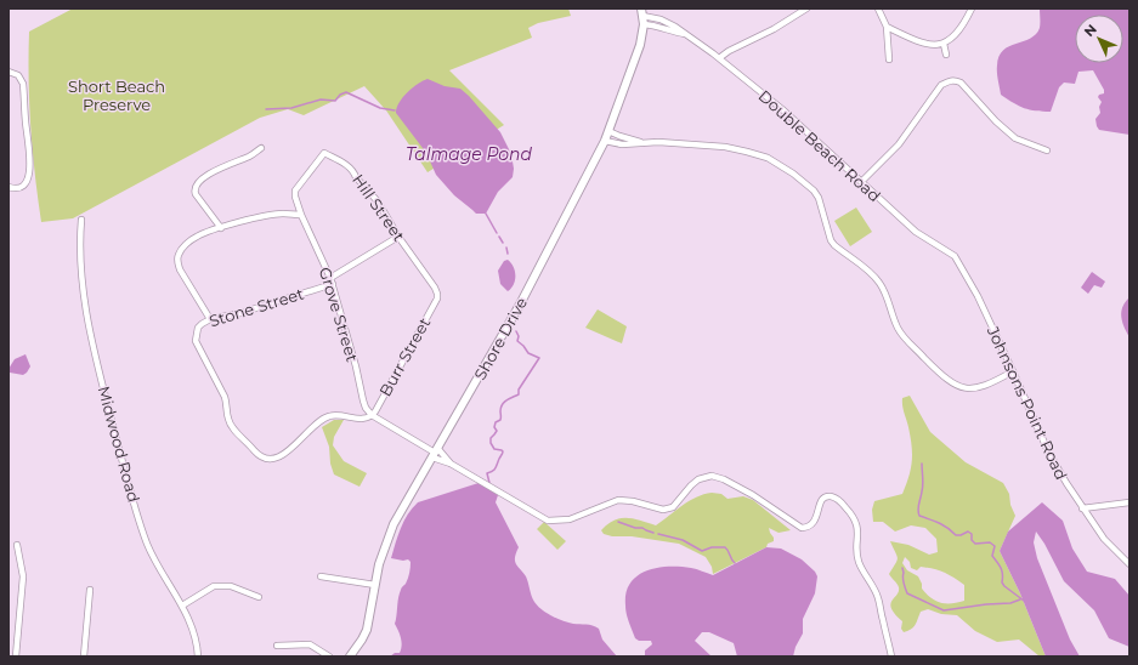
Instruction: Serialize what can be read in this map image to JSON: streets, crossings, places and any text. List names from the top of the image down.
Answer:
{
  "streets": {
    "main road": ["Shore Drive"],
    "street": [
      "Double Beach Road",
      "Hill Street",
      "Stone Street",
      "Grove Street",
      "Burr Street",
      "Johnsons Point Road",
      "Midwood Road"
    ]
  },
  "crossings": [
    ["Double Beach Road", "Shore Drive"],
    ["Double Beach Road", "Johnsons Point Road"],
    ["Hill Street", "Stone Street"],
    ["Hill Street", "Grove Street"],
    ["Hill Street", "Burr Street"],
    ["Stone Street", "Grove Street"],
    ["Stone Street", "Burr Street"],
    ["Grove Street", "Burr Street"]
  ],
  "water": ["Talmage Pond"],
  "parks": ["Short Beach Preserve"],
  "north": "top left"
}
